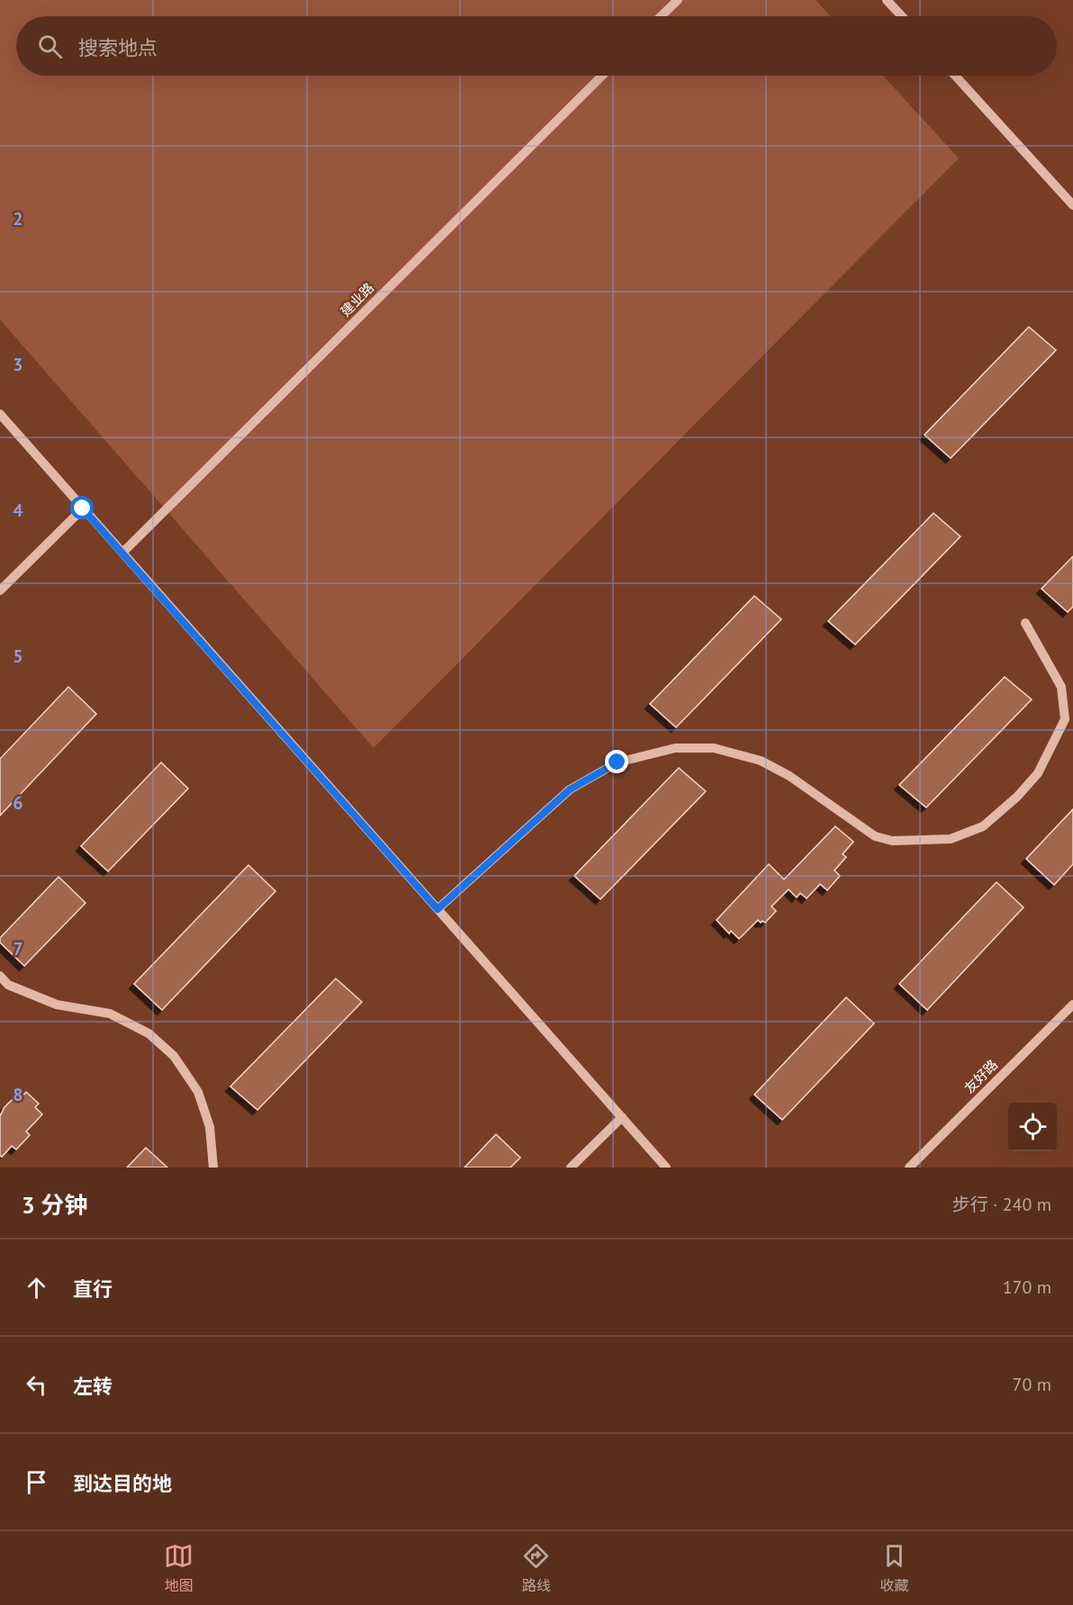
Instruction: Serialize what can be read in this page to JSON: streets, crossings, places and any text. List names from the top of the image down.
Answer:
{
  "streets": {
    "street": ["建业路", "友好路"]
  },
  "page": {
    "search": "搜索地点",
    "heading": ["3 分钟", "步行 · 240 m"],
    "list": [
      ["直行", "170 m"],
      ["左转", "70 m"],
      "到达目的地"
    ],
    "nav": ["地图", "路线", "收藏"]
  },
  "grid": {
    "rows": [
      "2",
      "3",
      "4",
      "5",
      "6",
      "7",
      "8"
    ]
  }
}
